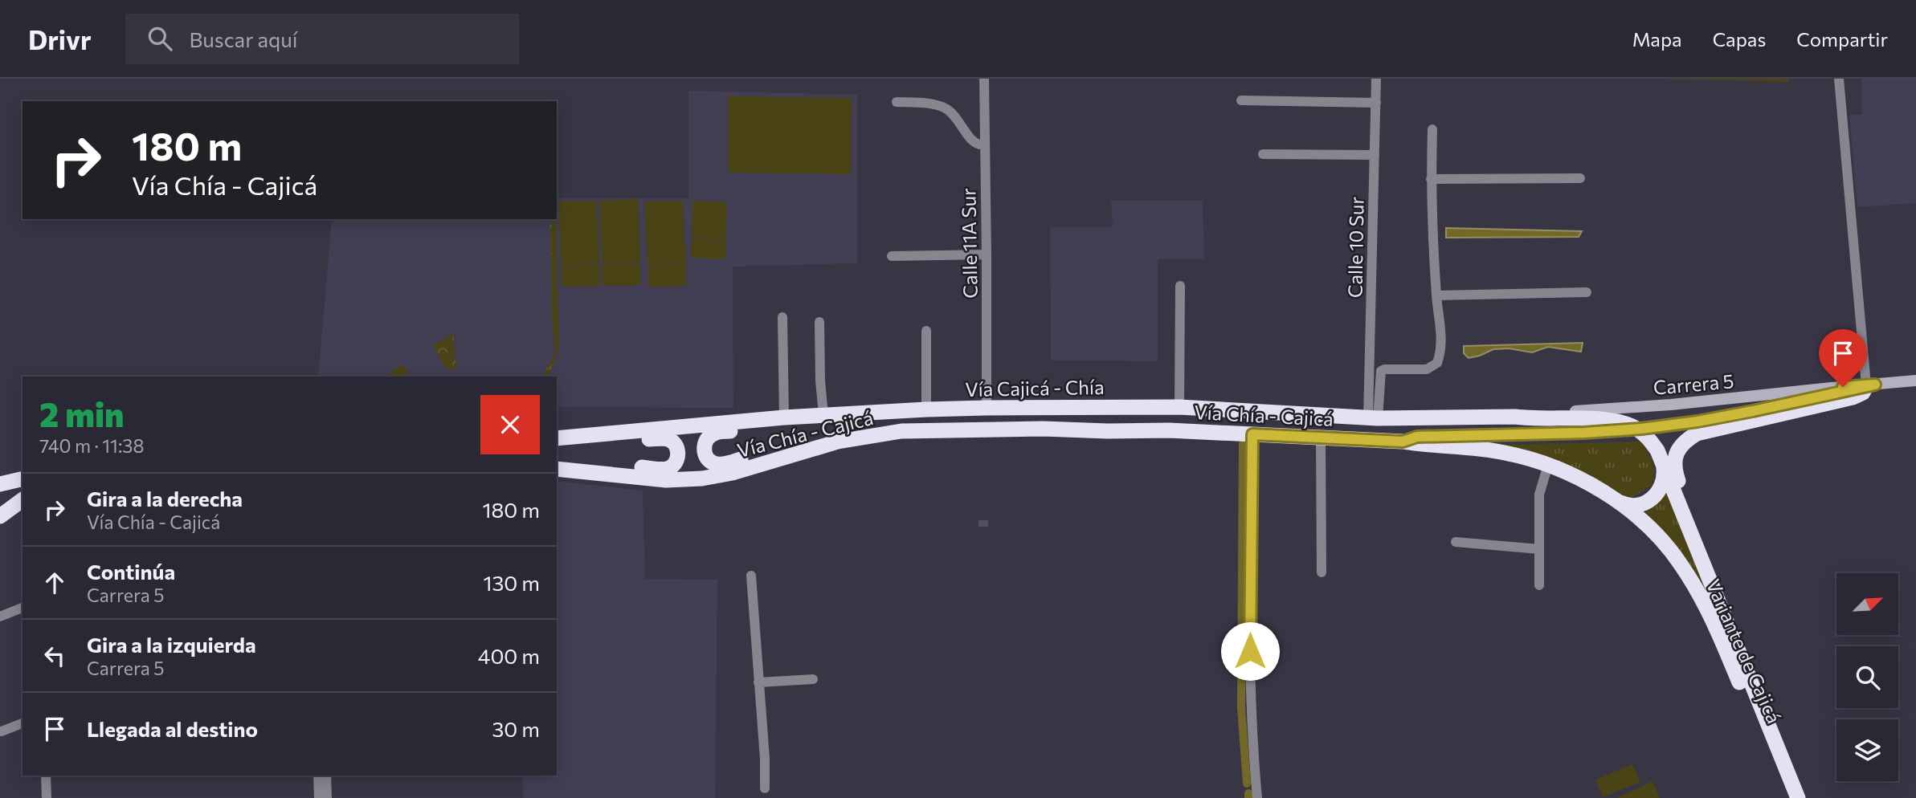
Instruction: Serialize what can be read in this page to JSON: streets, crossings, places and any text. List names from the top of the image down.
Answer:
{
  "streets": {
    "highway": ["Vía Cajicá - Chía", "Vía Chía - Cajicá", "Variante de Cajicá"],
    "main road": ["Carrera 5"],
    "street": ["Calle 11A Sur", "Calle 10 Sur"]
  },
  "crossings": [
    ["Calle 11A Sur", "Vía Cajicá - Chía"],
    ["Calle 10 Sur", "Vía Cajicá - Chía"],
    ["Carrera 5", "Vía Cajicá - Chía"],
    ["Carrera 5", "Vía Chía - Cajicá"],
    ["Carrera 5", "Variante de Cajicá"],
    ["Vía Cajicá - Chía", "Variante de Cajicá"],
    ["Vía Chía - Cajicá", "Variante de Cajicá"]
  ],
  "north": "top right",
  "page": {
    "header": "Drivr",
    "search": "Buscar aquí",
    "nav": ["Mapa", "Capas", "Compartir"],
    "turn": ["180 m", "Vía Chía - Cajicá"],
    "heading": ["2 min", "740 m · 11:38"],
    "list": [
      {
        "name": "Gira a la derecha",
        "note": "Vía Chía - Cajicá",
        "value": "180 m"
      },
      {
        "name": "Continúa",
        "note": "Carrera 5",
        "value": "130 m"
      },
      {
        "name": "Gira a la izquierda",
        "note": "Carrera 5",
        "value": "400 m"
      },
      {
        "name": "Llegada al destino",
        "value": "30 m"
      }
    ]
  }
}
